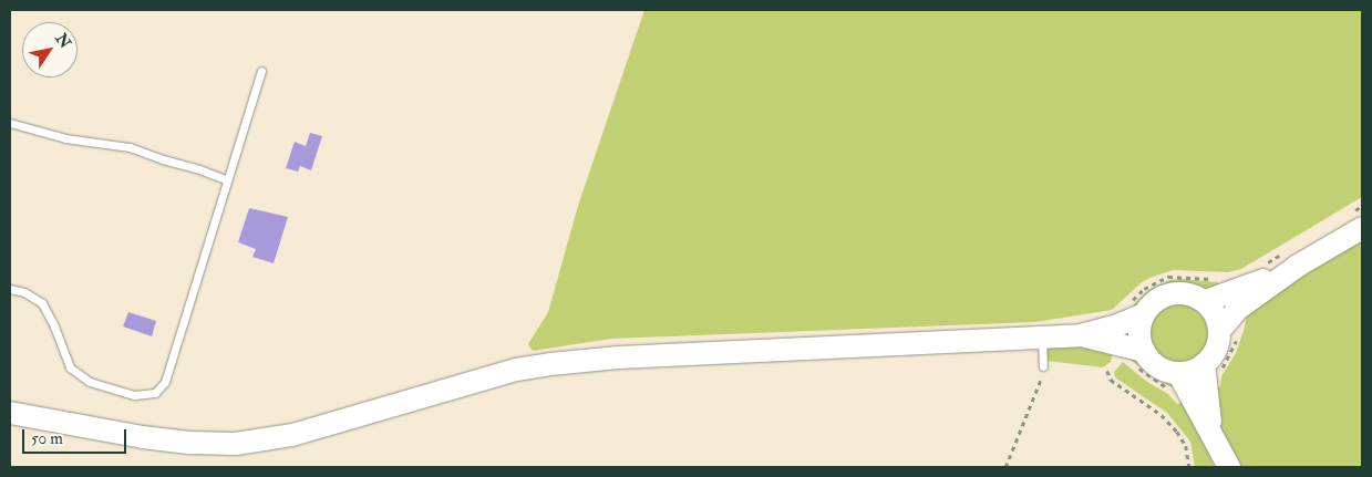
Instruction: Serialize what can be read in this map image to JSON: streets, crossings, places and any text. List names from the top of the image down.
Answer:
{
  "scale_bar": "50 m",
  "north": "top right"
}
